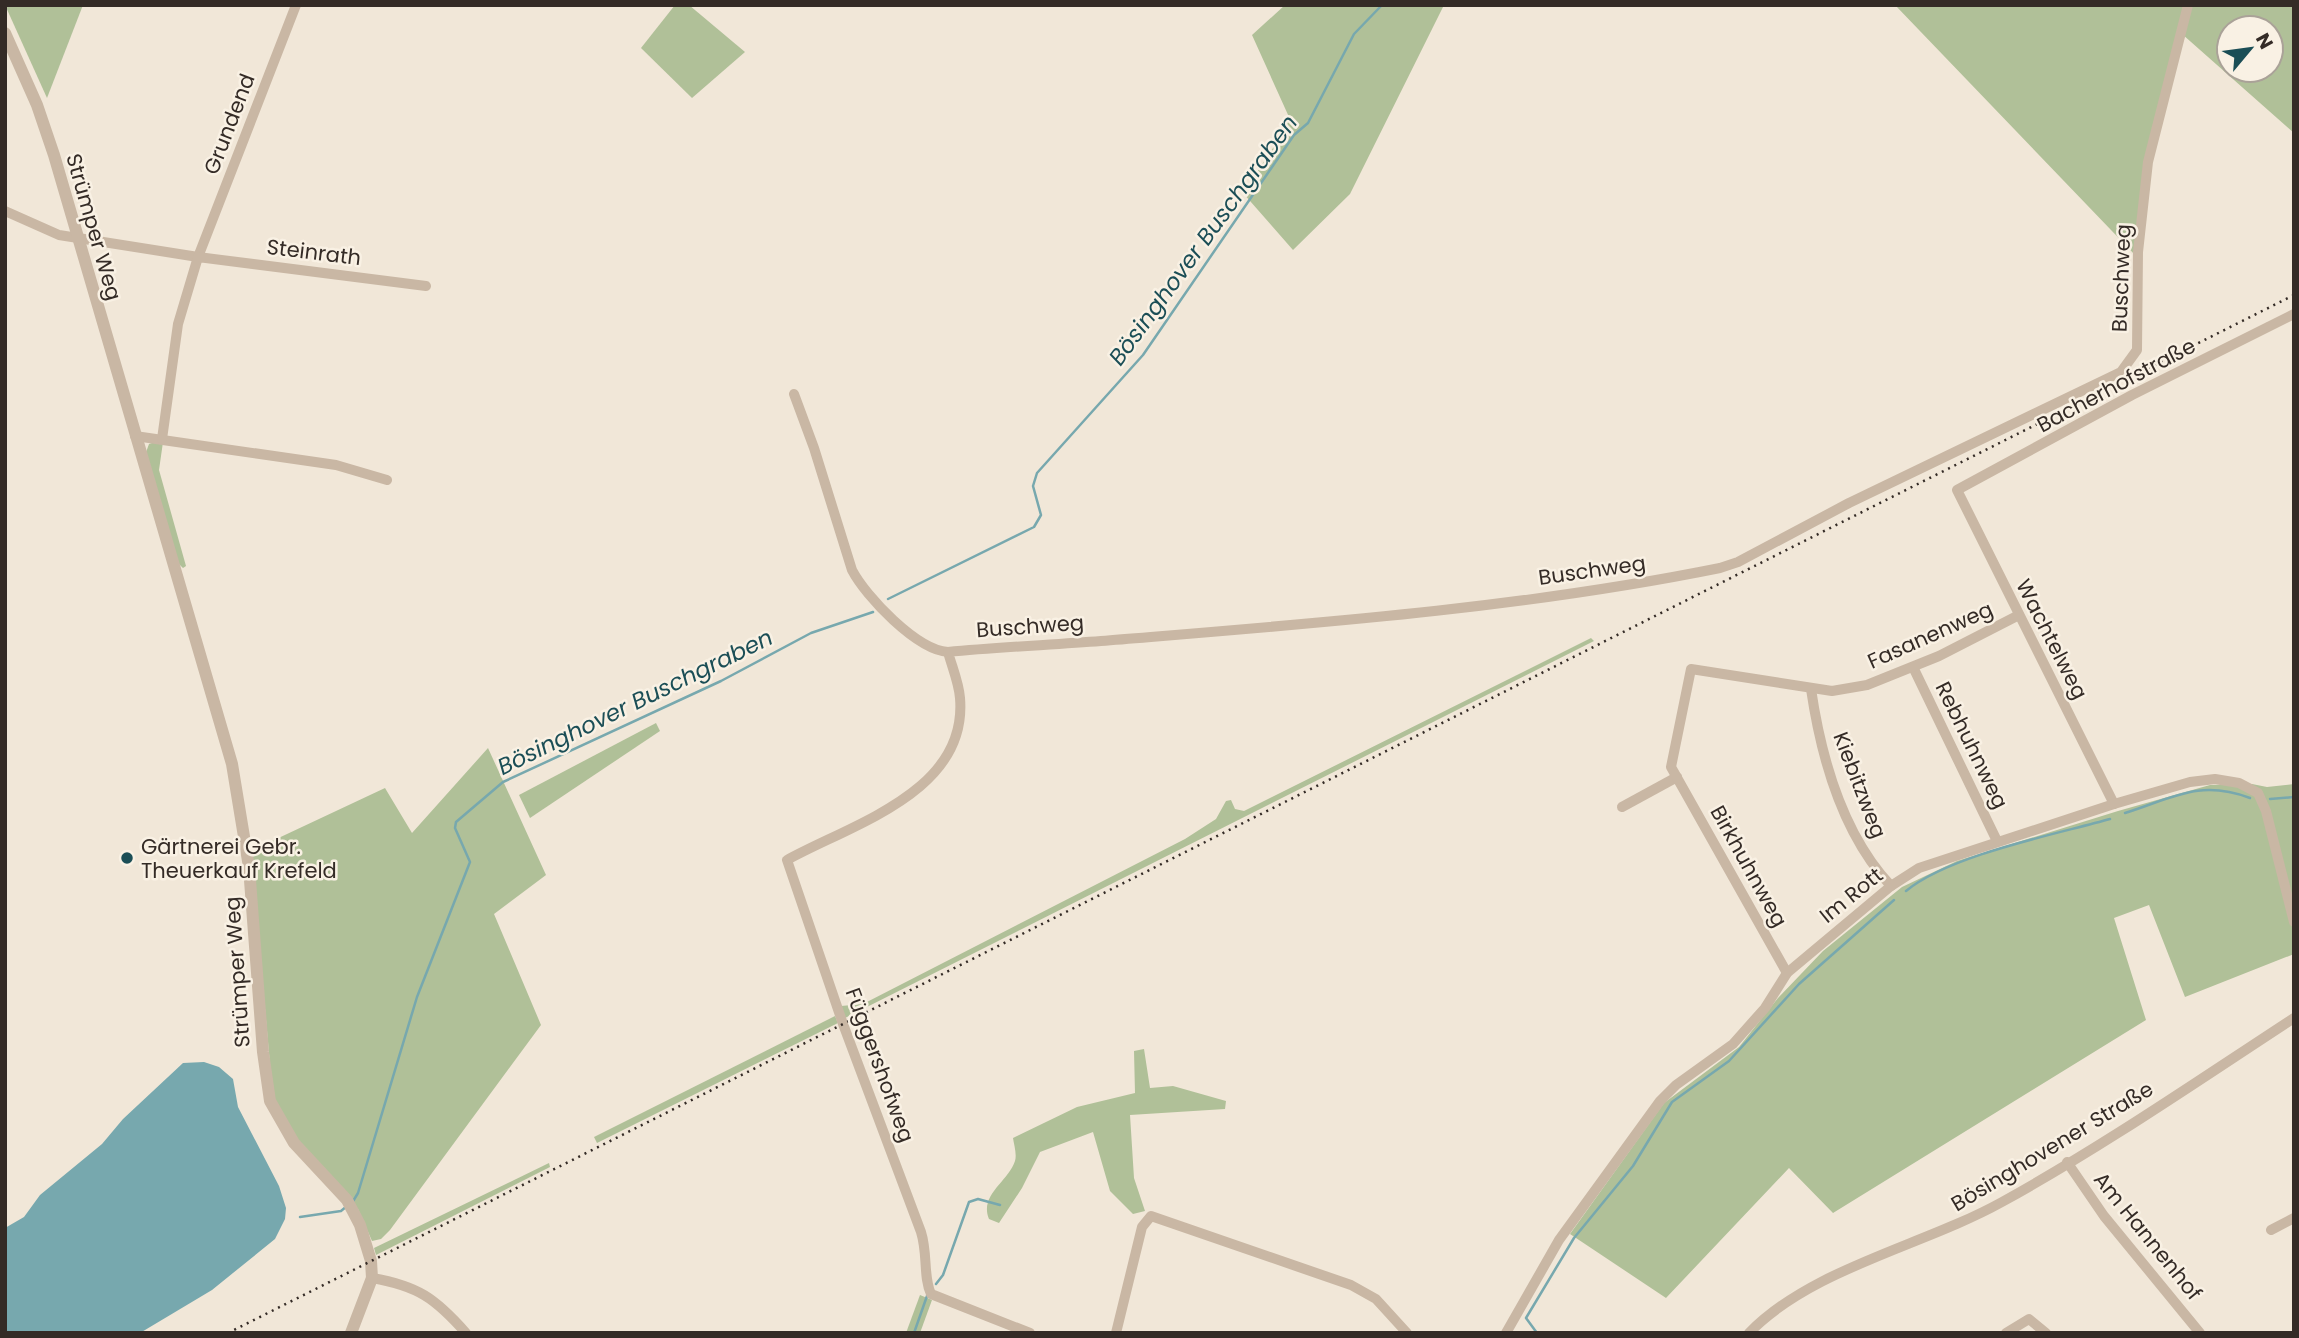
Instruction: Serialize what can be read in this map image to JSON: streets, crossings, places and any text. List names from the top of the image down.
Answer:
{
  "streets": {
    "street": [
      "Grundend",
      "Strümper Weg",
      "Steinrath",
      "Buschweg",
      "Bacherhofstraße",
      "Fasanenweg",
      "Wachtelweg",
      "Rebhuhnweg",
      "Kiebitzweg",
      "Birkhuhnweg",
      "Im Rott",
      "Függershofweg",
      "Bösinghovener Straße",
      "Am Hannenhof"
    ]
  },
  "crossings": [
    ["Grundend", "Steinrath"],
    ["Buschweg", "Függershofweg"],
    ["Bacherhofstraße", "Wachtelweg"],
    ["Fasanenweg", "Wachtelweg"],
    ["Fasanenweg", "Rebhuhnweg"],
    ["Fasanenweg", "Kiebitzweg"],
    ["Fasanenweg", "Birkhuhnweg"],
    ["Wachtelweg", "Im Rott"],
    ["Rebhuhnweg", "Im Rott"],
    ["Kiebitzweg", "Im Rott"],
    ["Birkhuhnweg", "Im Rott"],
    ["Bösinghovener Straße", "Am Hannenhof"]
  ],
  "water": ["Bösinghover Buschgraben"],
  "places": ["Gärtnerei Gebr. Theuerkauf Krefeld"],
  "north": "top right"
}
